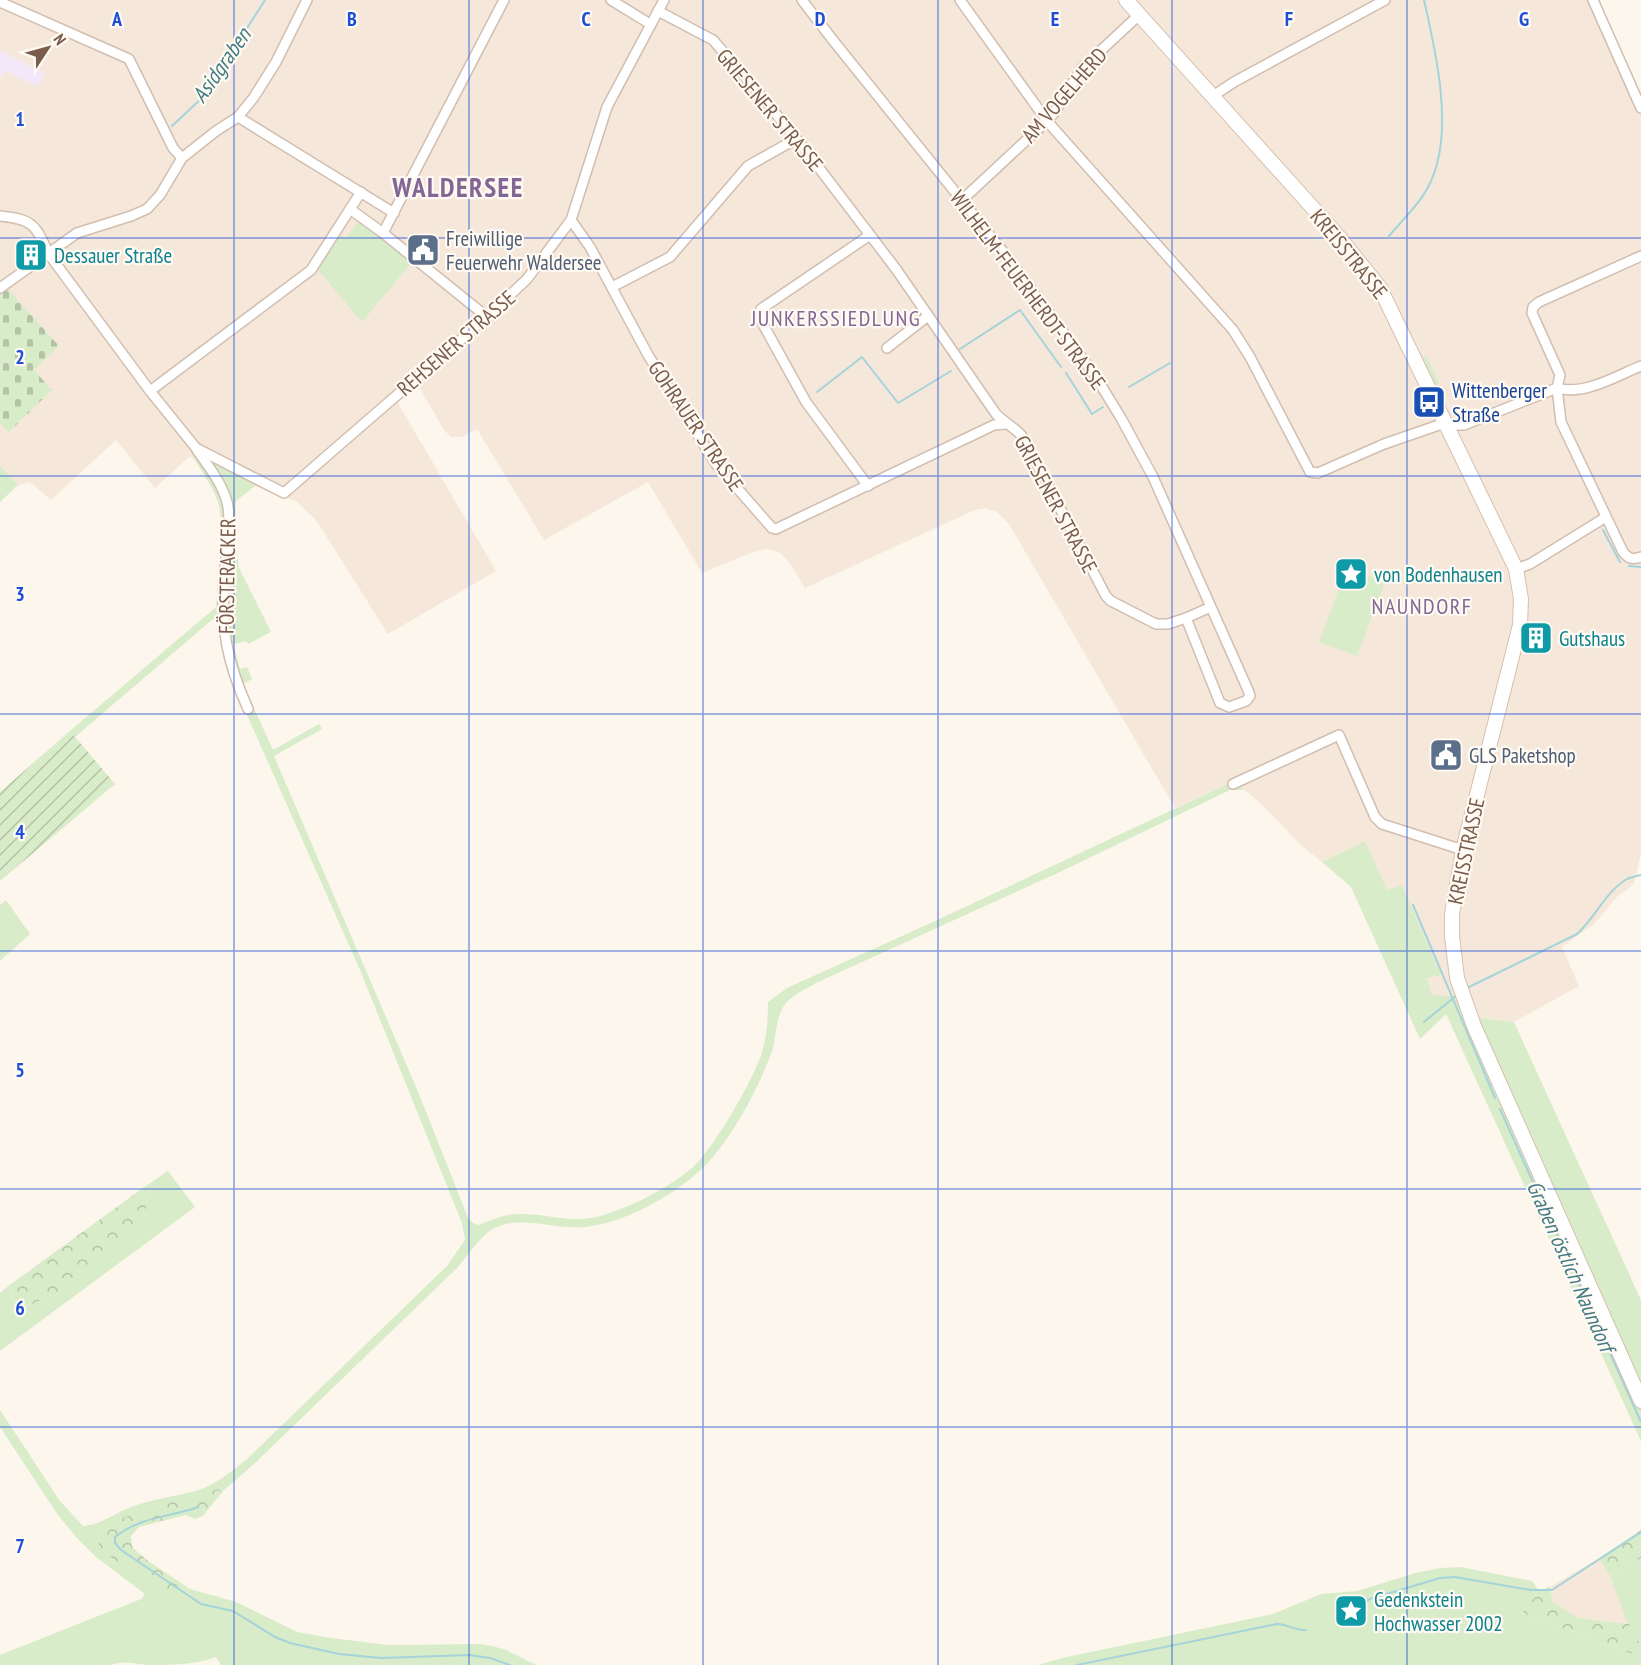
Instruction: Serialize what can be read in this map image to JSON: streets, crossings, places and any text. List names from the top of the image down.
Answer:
{
  "streets": {
    "main road": ["KREISSTRASSE"],
    "street": [
      "AM VOGELHERD",
      "GRIESENER STRASSE",
      "WILHELM-FEUERHERDT-STRASSE",
      "REHSENER STRASSE",
      "GOHRAUER STRASSE",
      "FÖRSTERACKER"
    ]
  },
  "crossings": [
    ["AM VOGELHERD", "KREISSTRASSE"],
    ["AM VOGELHERD", "WILHELM-FEUERHERDT-STRASSE"],
    ["GRIESENER STRASSE", "WILHELM-FEUERHERDT-STRASSE"],
    ["GRIESENER STRASSE", "REHSENER STRASSE"],
    ["GRIESENER STRASSE", "GOHRAUER STRASSE"],
    ["REHSENER STRASSE", "GOHRAUER STRASSE"],
    ["REHSENER STRASSE", "FÖRSTERACKER"]
  ],
  "districts": ["WALDERSEE", "JUNKERSSIEDLUNG", "NAUNDORF"],
  "water": ["Asidgraben", "Graben östlich Naundorf"],
  "places": {
    "public building": ["Freiwillige Feuerwehr Waldersee", "GLS Paketshop"],
    "building": ["Dessauer Straße", "Gutshaus"],
    "bus stop": ["Wittenberger Straße"],
    "place": ["von Bodenhausen", "Gedenkstein Hochwasser 2002"]
  },
  "north": "top right",
  "grid": {
    "columns": [
      "A",
      "B",
      "C",
      "D",
      "E",
      "F",
      "G"
    ],
    "rows": [
      "1",
      "2",
      "3",
      "4",
      "5",
      "6",
      "7"
    ]
  }
}
